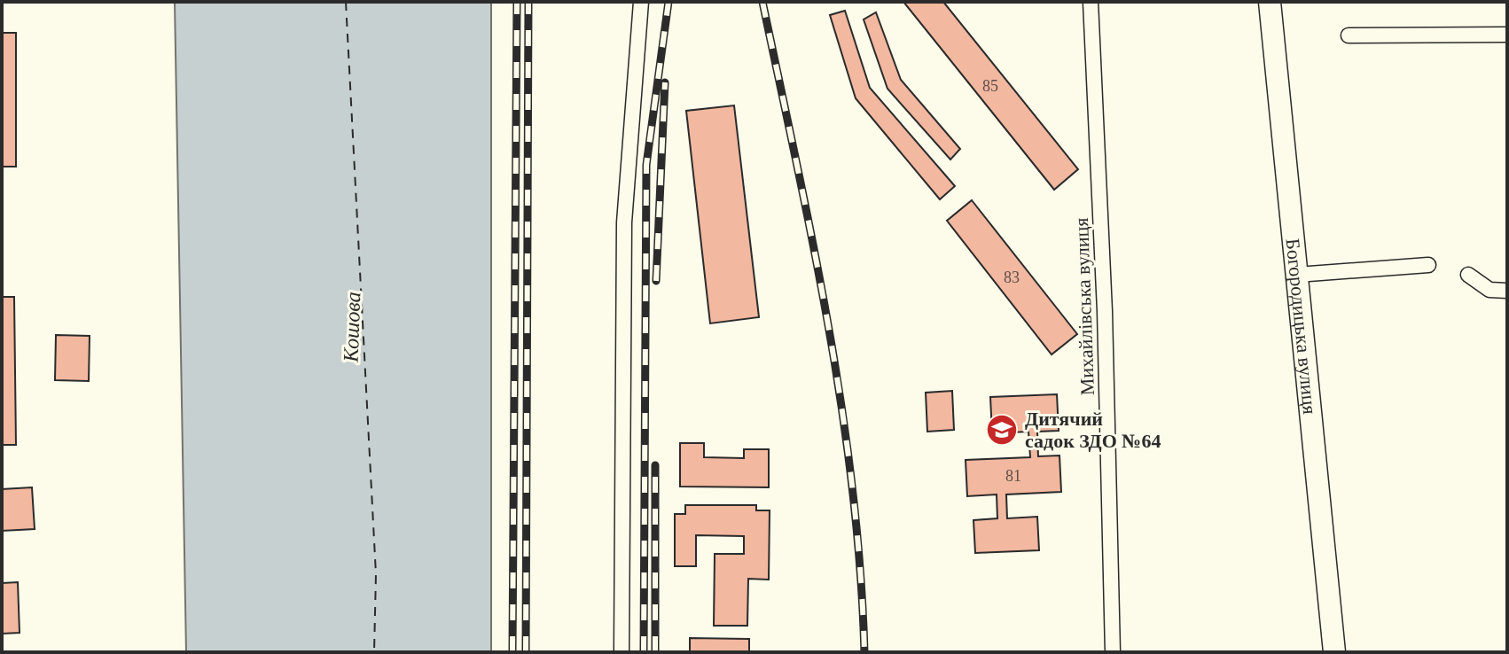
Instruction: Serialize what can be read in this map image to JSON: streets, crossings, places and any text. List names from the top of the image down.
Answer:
{
  "streets": {
    "street": ["Михайлівська вулиця", "Богородицька вулиця"]
  },
  "water": ["Кошова"],
  "places": {
    "school or university": ["Дитячий садок ЗДО №64"]
  },
  "house_numbers": ["85", "83", "81"]
}
